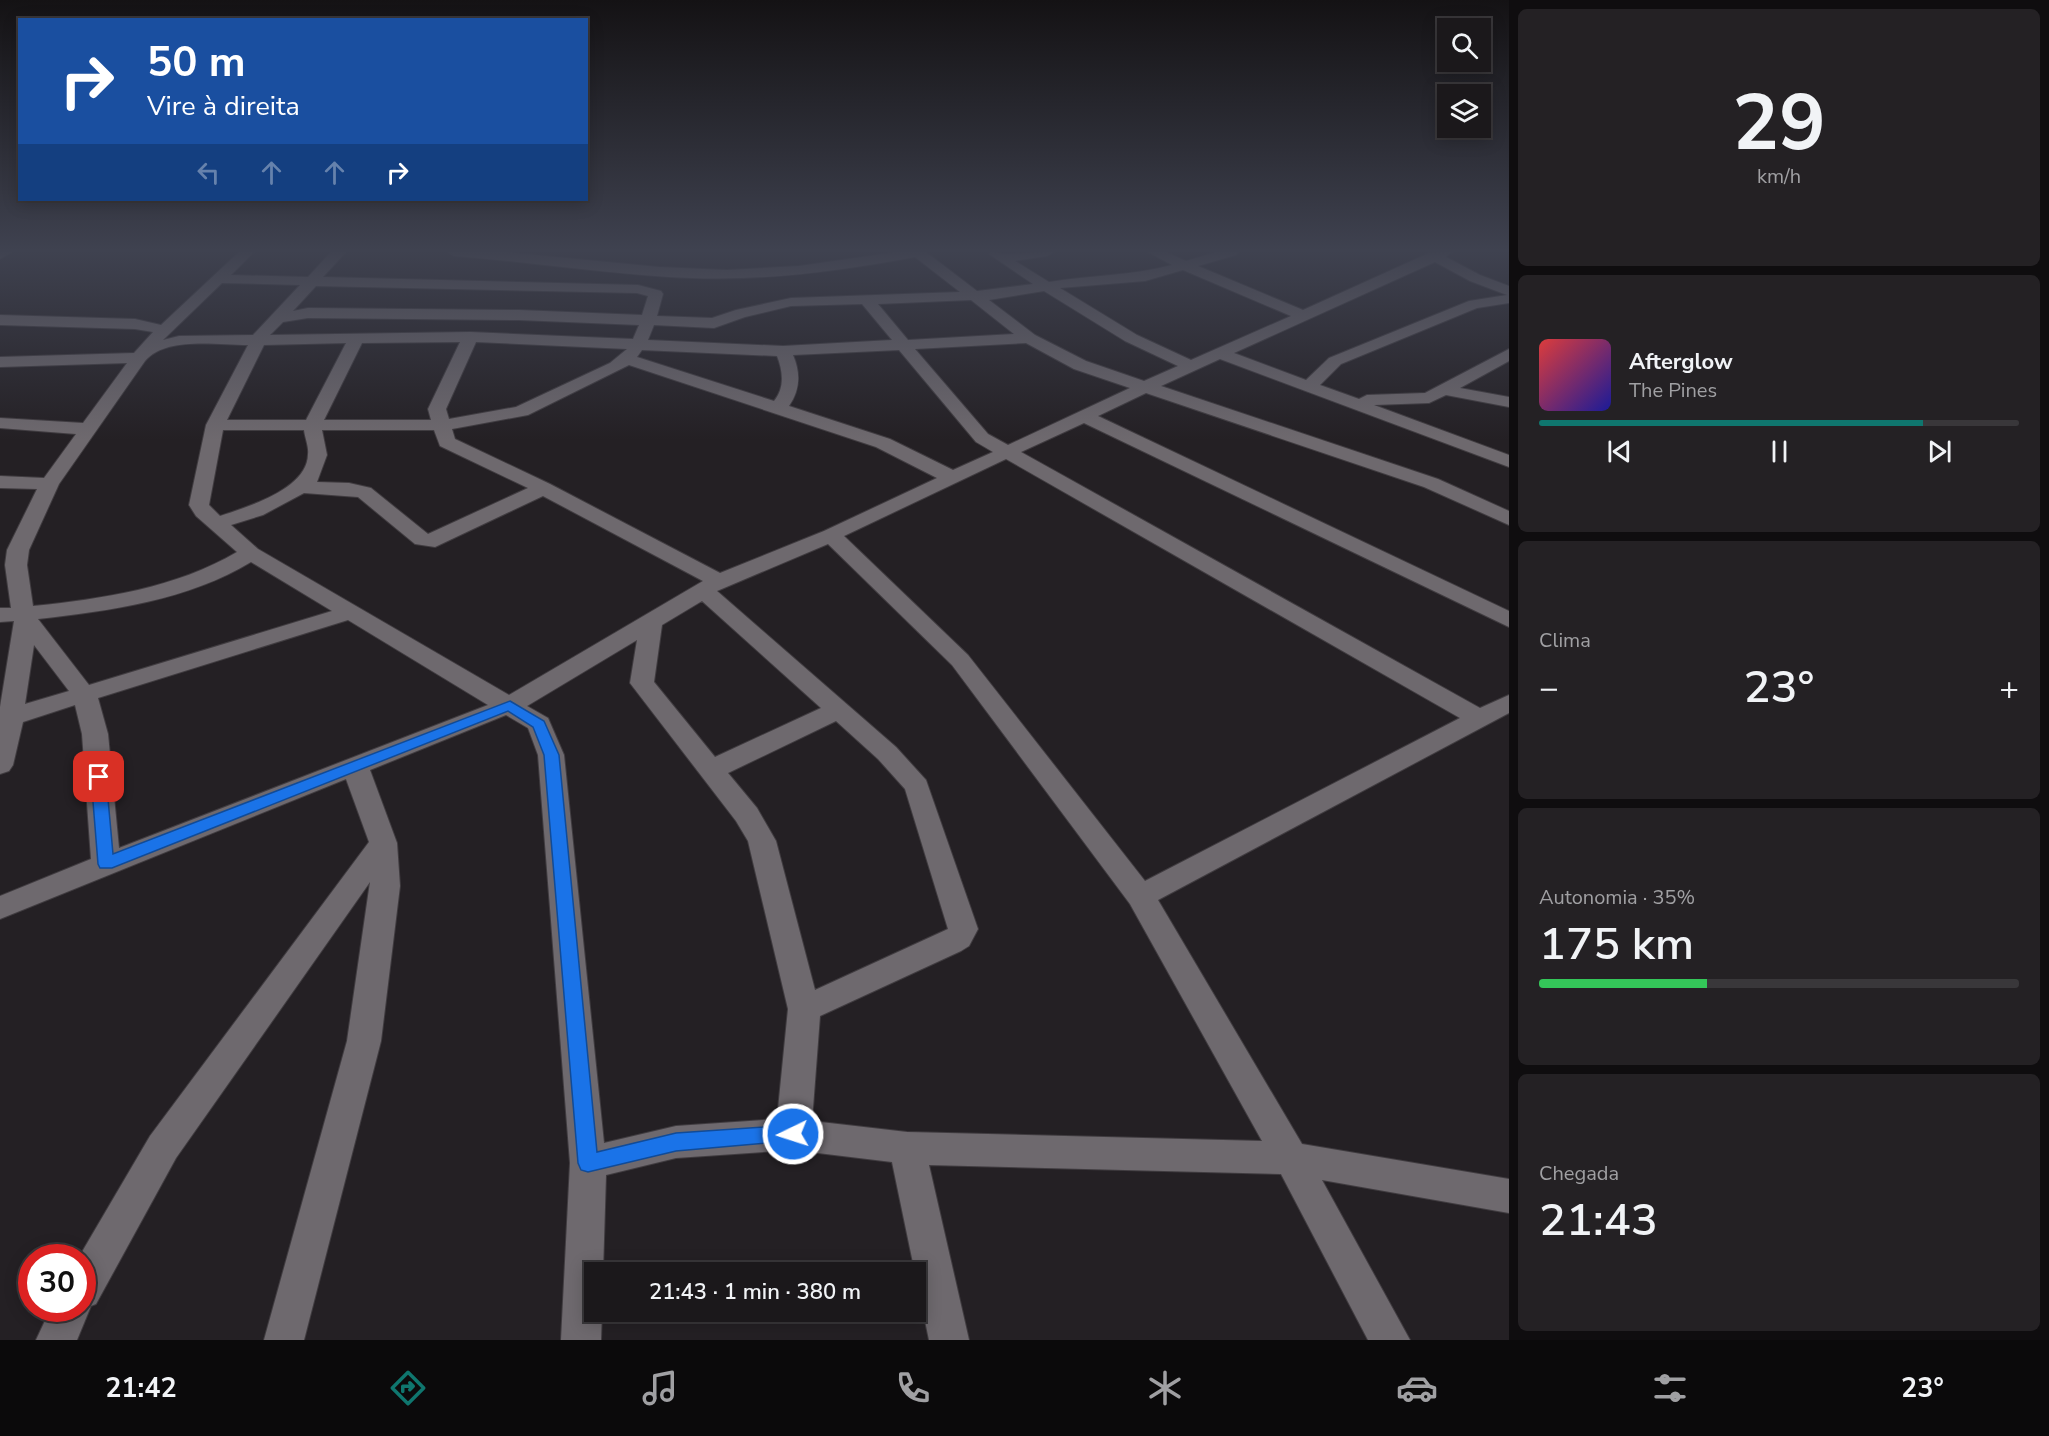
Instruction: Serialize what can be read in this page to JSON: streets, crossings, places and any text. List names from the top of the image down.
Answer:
{
  "page": {
    "tile": [
      ["29", "km/h"],
      "Clima",
      ["Autonomia · 35%", "175 km"],
      ["Chegada", "21:43"]
    ],
    "turn": ["50 m", "Vire à direita"],
    "song": ["Afterglow", "The Pines"],
    "heat": ["−", "23°", "+"],
    "limit": "30",
    "trip": "21:43 · 1 min · 380 m",
    "tabs": ["21:42", "23°"]
  }
}
